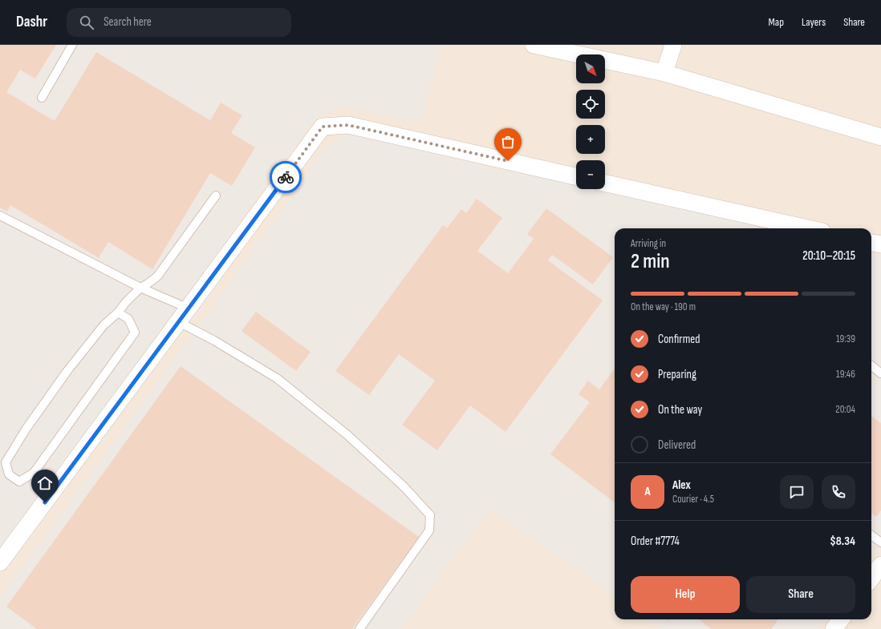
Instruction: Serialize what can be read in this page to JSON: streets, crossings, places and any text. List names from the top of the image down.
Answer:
{
  "north": "bottom right",
  "page": {
    "header": "Dashr",
    "search": "Search here",
    "nav": ["Map", "Layers", "Share"],
    "map_buttons": ["+", "−"],
    "heading": ["2 min", "Arriving in", "20:10–20:15"],
    "panel": [
      "Alex",
      "Courier · 4.5",
      "Order #7774",
      "$8.34"
    ],
    "bar": "On the way · 190 m",
    "list": [
      ["Confirmed", "19:39"],
      ["Preparing", "19:46"],
      ["On the way", "20:04"],
      "Delivered"
    ],
    "round": "A",
    "buttons": ["Help", "Share"]
  }
}
